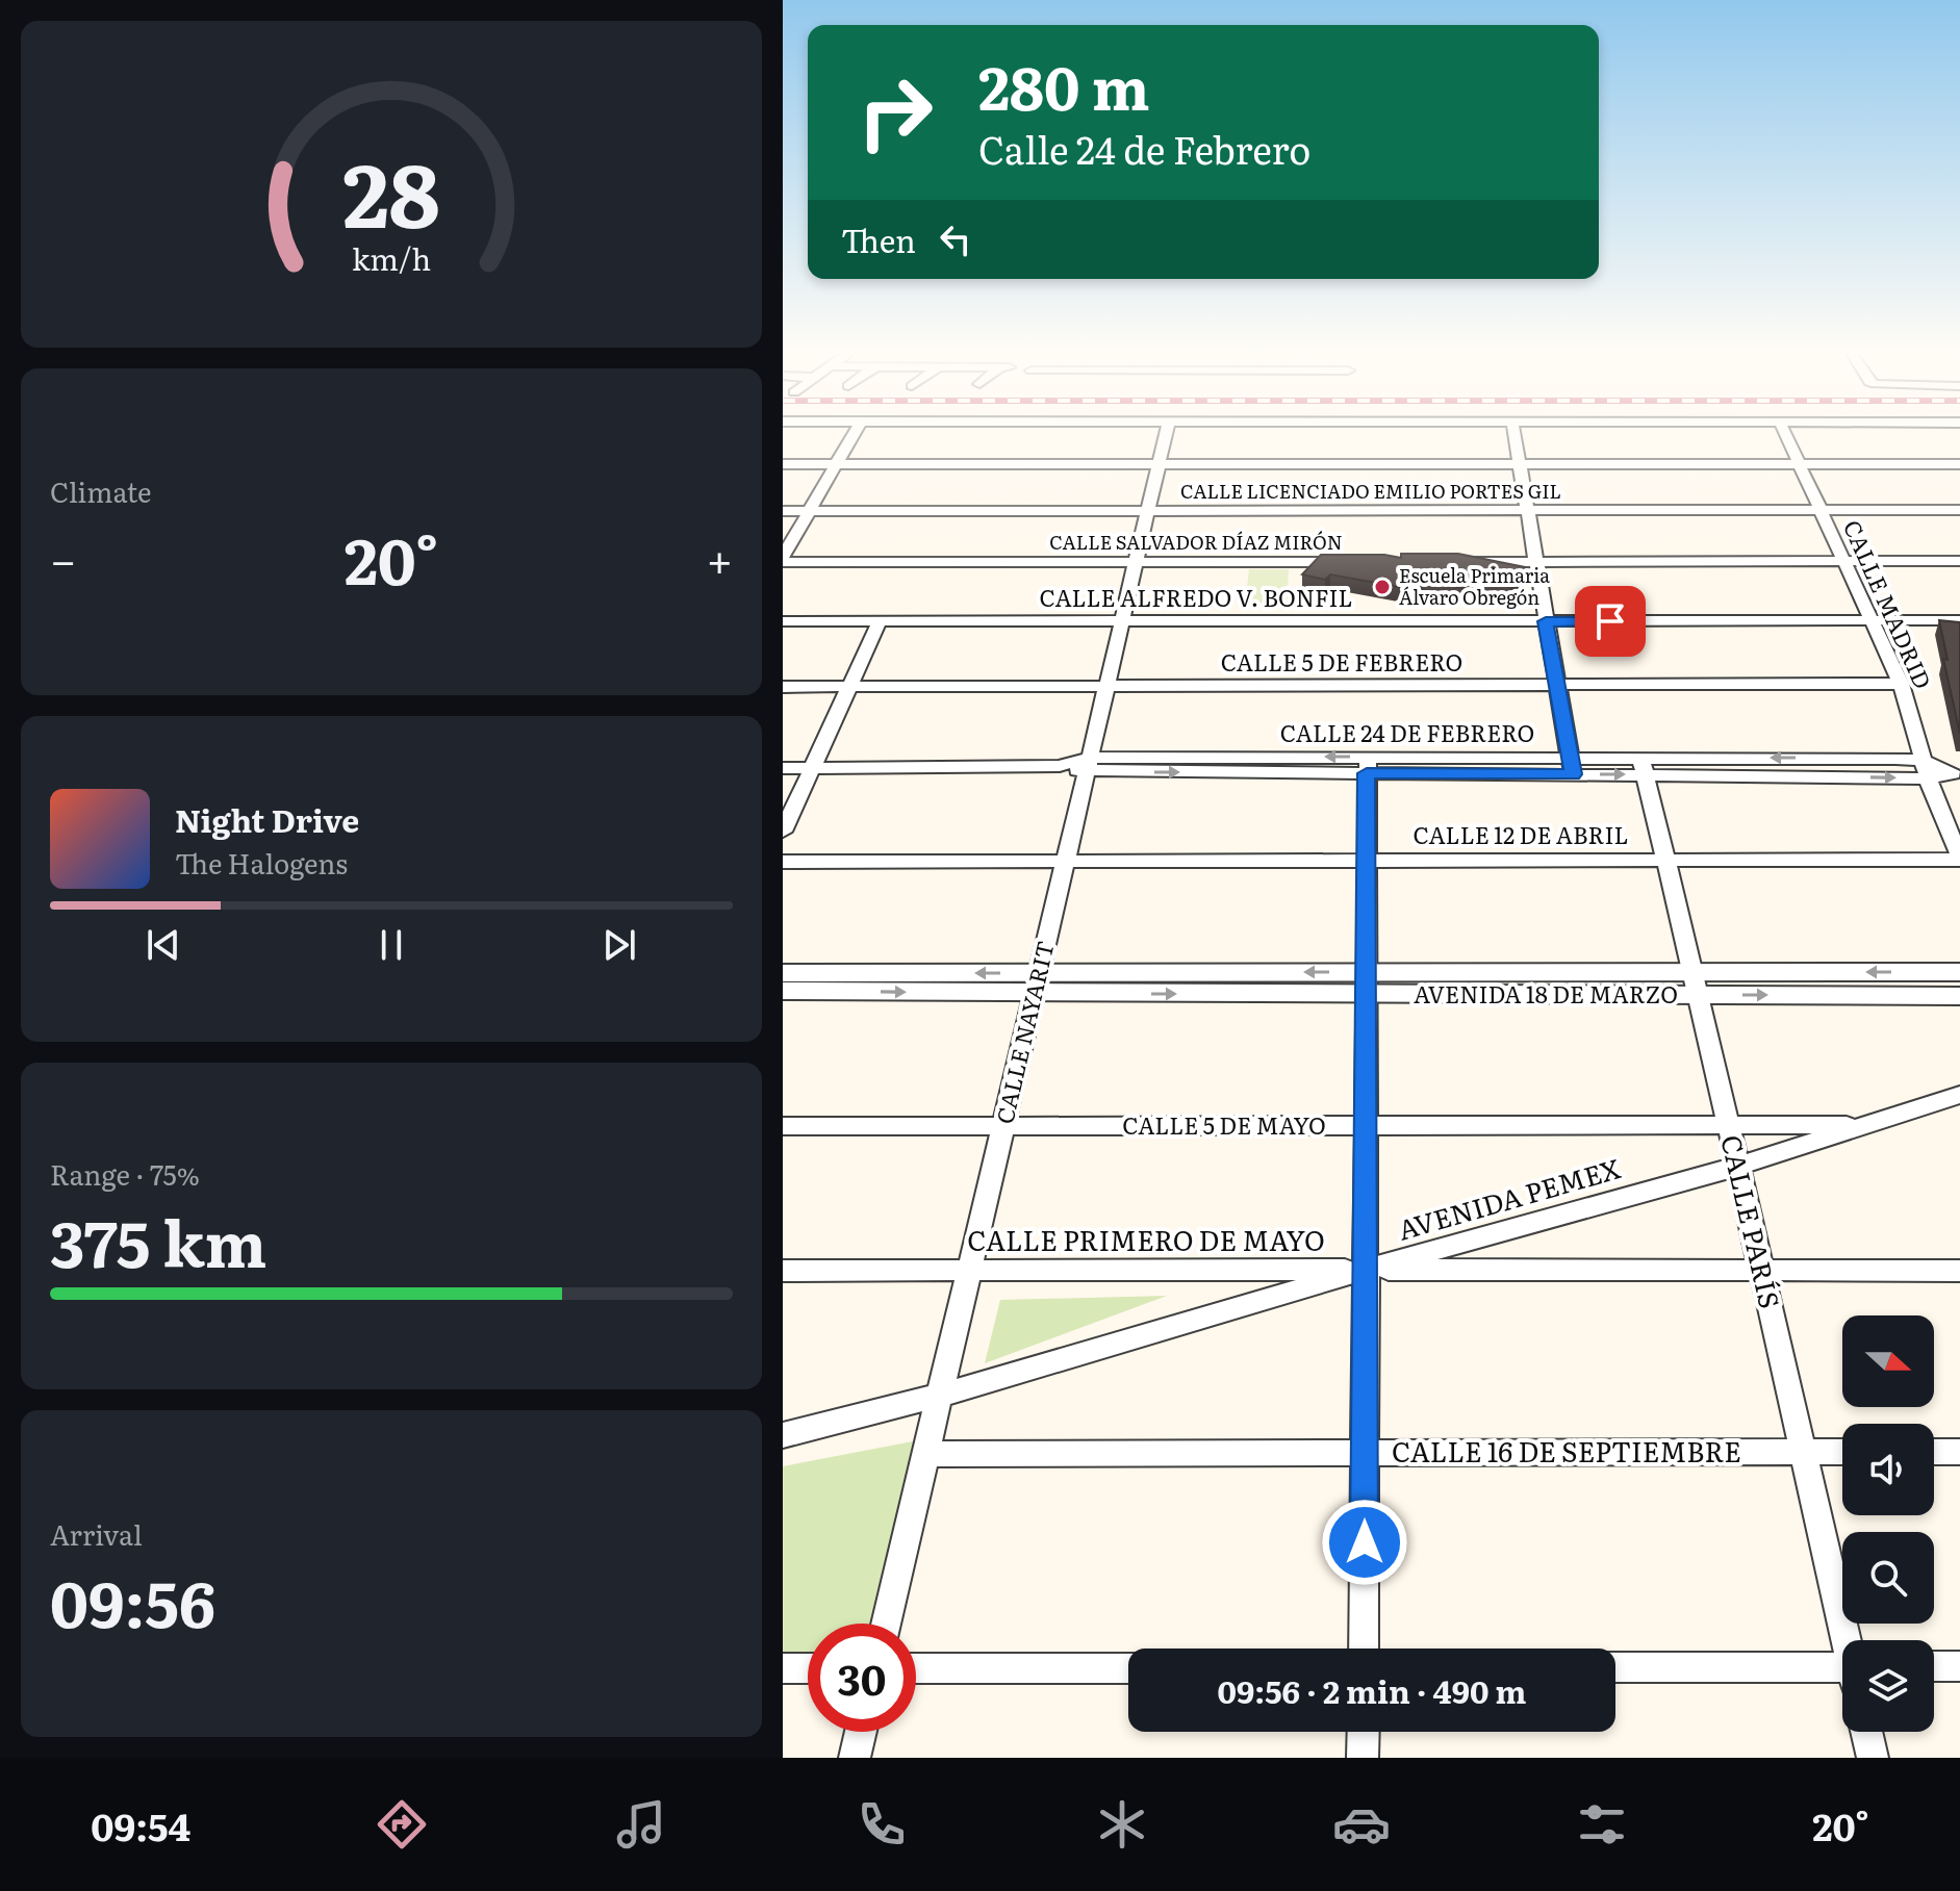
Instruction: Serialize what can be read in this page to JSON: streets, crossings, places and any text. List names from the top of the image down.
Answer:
{
  "streets": {
    "street": [
      "CALLE LICENCIADO EMILIO PORTES GIL",
      "CALLE SALVADOR DÍAZ MIRÓN",
      "CALLE ALFREDO V. BONFIL",
      "CALLE MADRID",
      "CALLE 5 DE FEBRERO",
      "CALLE 24 DE FEBRERO",
      "CALLE 12 DE ABRIL",
      "AVENIDA 18 DE MARZO",
      "CALLE NAYARIT",
      "CALLE 5 DE MAYO",
      "AVENIDA PEMEX",
      "CALLE PARÍS",
      "CALLE PRIMERO DE MAYO",
      "CALLE 16 DE SEPTIEMBRE"
    ]
  },
  "crossings": [
    ["CALLE LICENCIADO EMILIO PORTES GIL", "CALLE MADRID"],
    ["CALLE LICENCIADO EMILIO PORTES GIL", "CALLE NAYARIT"],
    ["CALLE SALVADOR DÍAZ MIRÓN", "CALLE NAYARIT"],
    ["CALLE ALFREDO V. BONFIL", "CALLE MADRID"],
    ["CALLE ALFREDO V. BONFIL", "CALLE NAYARIT"],
    ["CALLE MADRID", "CALLE 5 DE FEBRERO"],
    ["CALLE MADRID", "CALLE 24 DE FEBRERO"],
    ["CALLE MADRID", "CALLE 12 DE ABRIL"],
    ["CALLE 5 DE FEBRERO", "CALLE NAYARIT"],
    ["CALLE 24 DE FEBRERO", "CALLE NAYARIT"],
    ["CALLE 24 DE FEBRERO", "CALLE PARÍS"],
    ["CALLE 12 DE ABRIL", "CALLE NAYARIT"],
    ["CALLE 12 DE ABRIL", "CALLE PARÍS"],
    ["AVENIDA 18 DE MARZO", "CALLE NAYARIT"],
    ["AVENIDA 18 DE MARZO", "CALLE PARÍS"],
    ["CALLE NAYARIT", "CALLE 5 DE MAYO"],
    ["CALLE NAYARIT", "AVENIDA PEMEX"],
    ["CALLE NAYARIT", "CALLE PRIMERO DE MAYO"],
    ["CALLE NAYARIT", "CALLE 16 DE SEPTIEMBRE"],
    ["CALLE 5 DE MAYO", "AVENIDA PEMEX"],
    ["CALLE 5 DE MAYO", "CALLE PARÍS"],
    ["AVENIDA PEMEX", "CALLE PARÍS"],
    ["AVENIDA PEMEX", "CALLE PRIMERO DE MAYO"],
    ["CALLE PARÍS", "CALLE PRIMERO DE MAYO"],
    ["CALLE PARÍS", "CALLE 16 DE SEPTIEMBRE"]
  ],
  "places": ["Escuela Primaria Álvaro Obregón"],
  "north": "right",
  "page": {
    "turn": ["280 m", "Calle 24 de Febrero"],
    "then": "Then",
    "tile": [
      "Climate",
      ["Range · 75%", "375 km"],
      ["Arrival", "09:56"]
    ],
    "heat": ["−", "20°", "+"],
    "song": ["Night Drive", "The Halogens"],
    "limit": "30",
    "trip": "09:56 · 2 min · 490 m",
    "tabs": ["09:54", "20°"],
    "gauge": ["28", "km/h"]
  }
}
